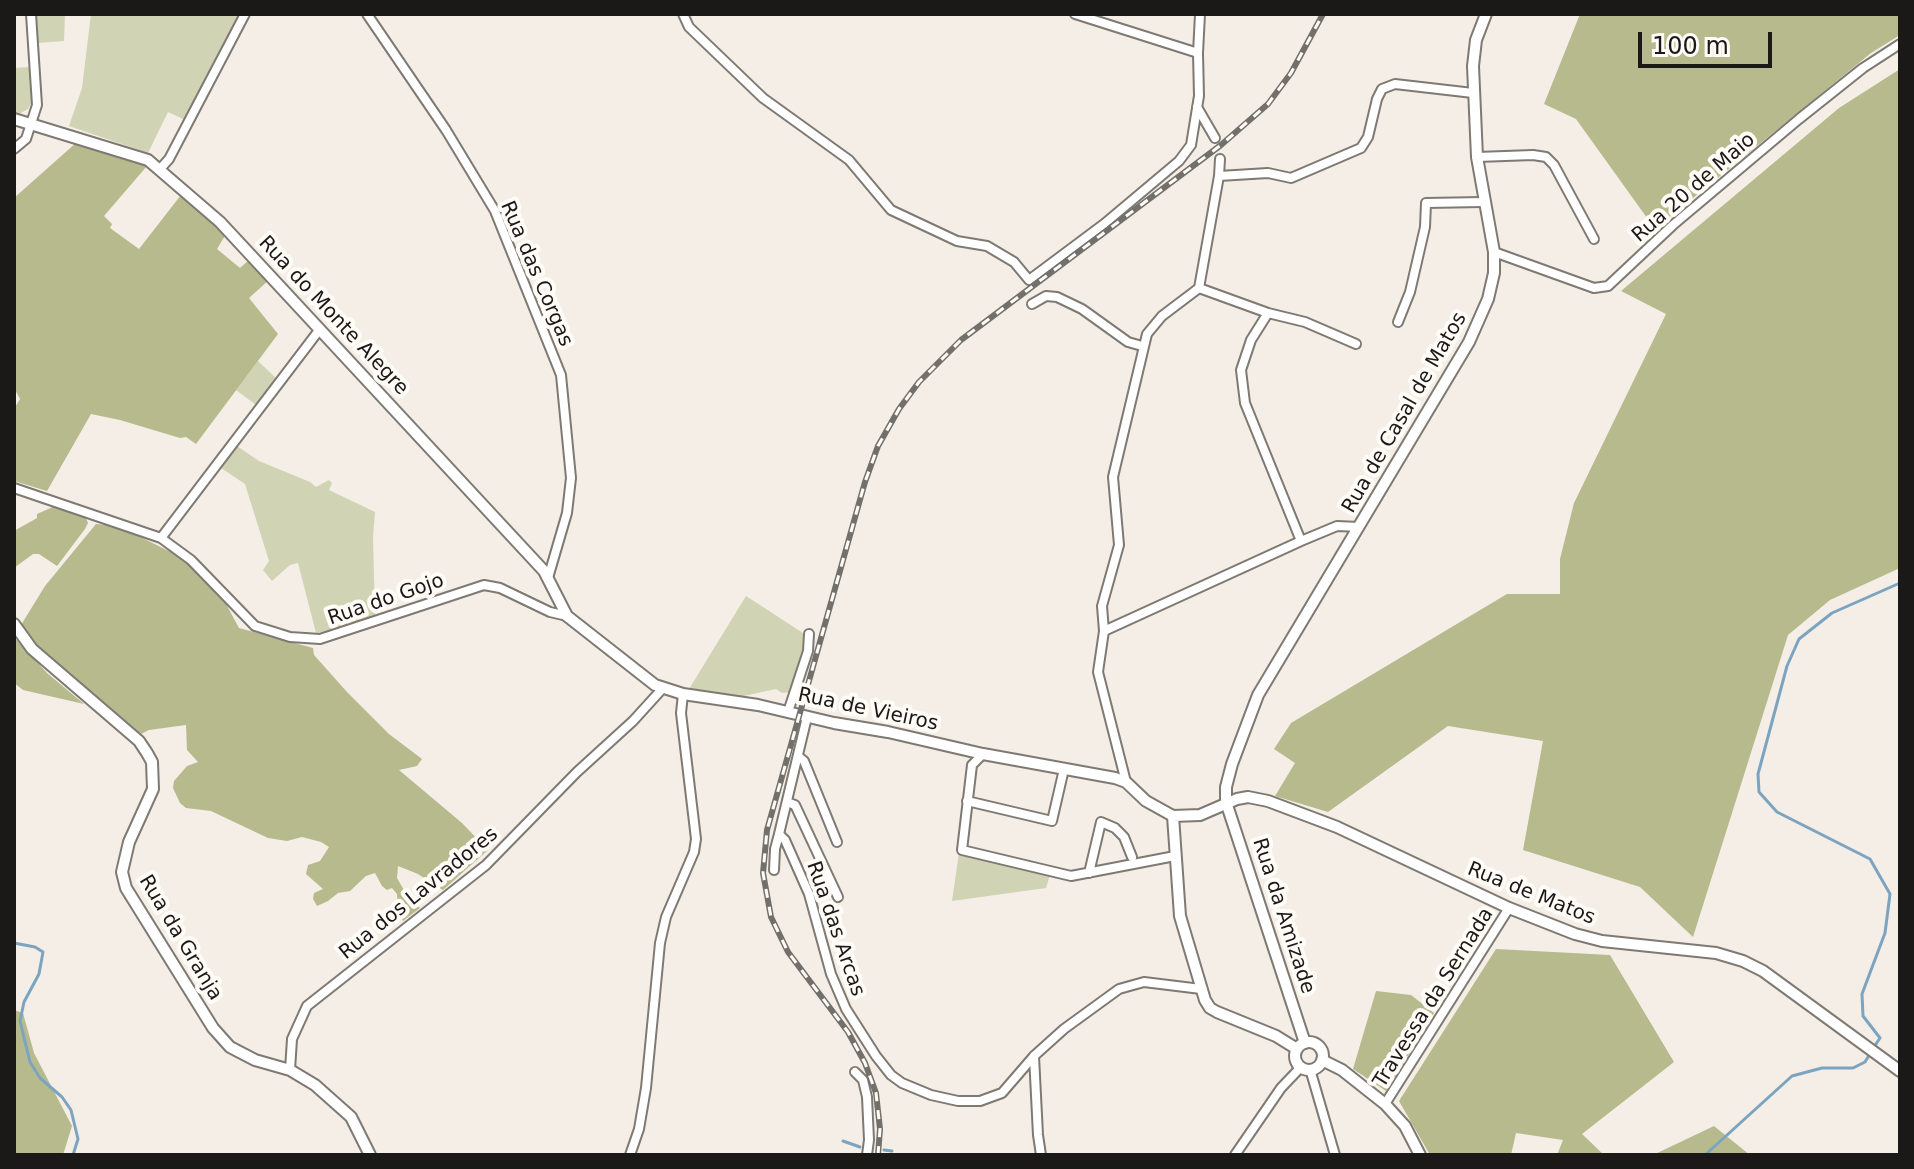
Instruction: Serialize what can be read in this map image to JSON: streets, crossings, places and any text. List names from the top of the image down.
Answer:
{
  "streets": {
    "street": [
      "Rua 20 de Maio",
      "Rua das Corgas",
      "Rua do Monte Alegre",
      "Rua de Casal de Matos",
      "Rua do Gojo",
      "Rua de Vieiros",
      "Rua dos Lavradores",
      "Rua de Matos",
      "Rua da Amizade",
      "Rua das Arcas",
      "Rua da Granja",
      "Travessa da Sernada"
    ]
  },
  "crossings": [
    ["Rua 20 de Maio", "Rua de Casal de Matos"],
    ["Rua das Corgas", "Rua do Monte Alegre"],
    ["Rua do Monte Alegre", "Rua do Gojo"],
    ["Rua do Monte Alegre", "Rua de Vieiros"],
    ["Rua de Casal de Matos", "Rua de Matos"],
    ["Rua de Casal de Matos", "Rua da Amizade"],
    ["Rua do Gojo", "Rua de Vieiros"],
    ["Rua de Vieiros", "Rua dos Lavradores"],
    ["Rua dos Lavradores", "Rua da Granja"],
    ["Rua de Matos", "Rua da Amizade"],
    ["Rua de Matos", "Travessa da Sernada"]
  ],
  "scale_bar": "100 m"
}
